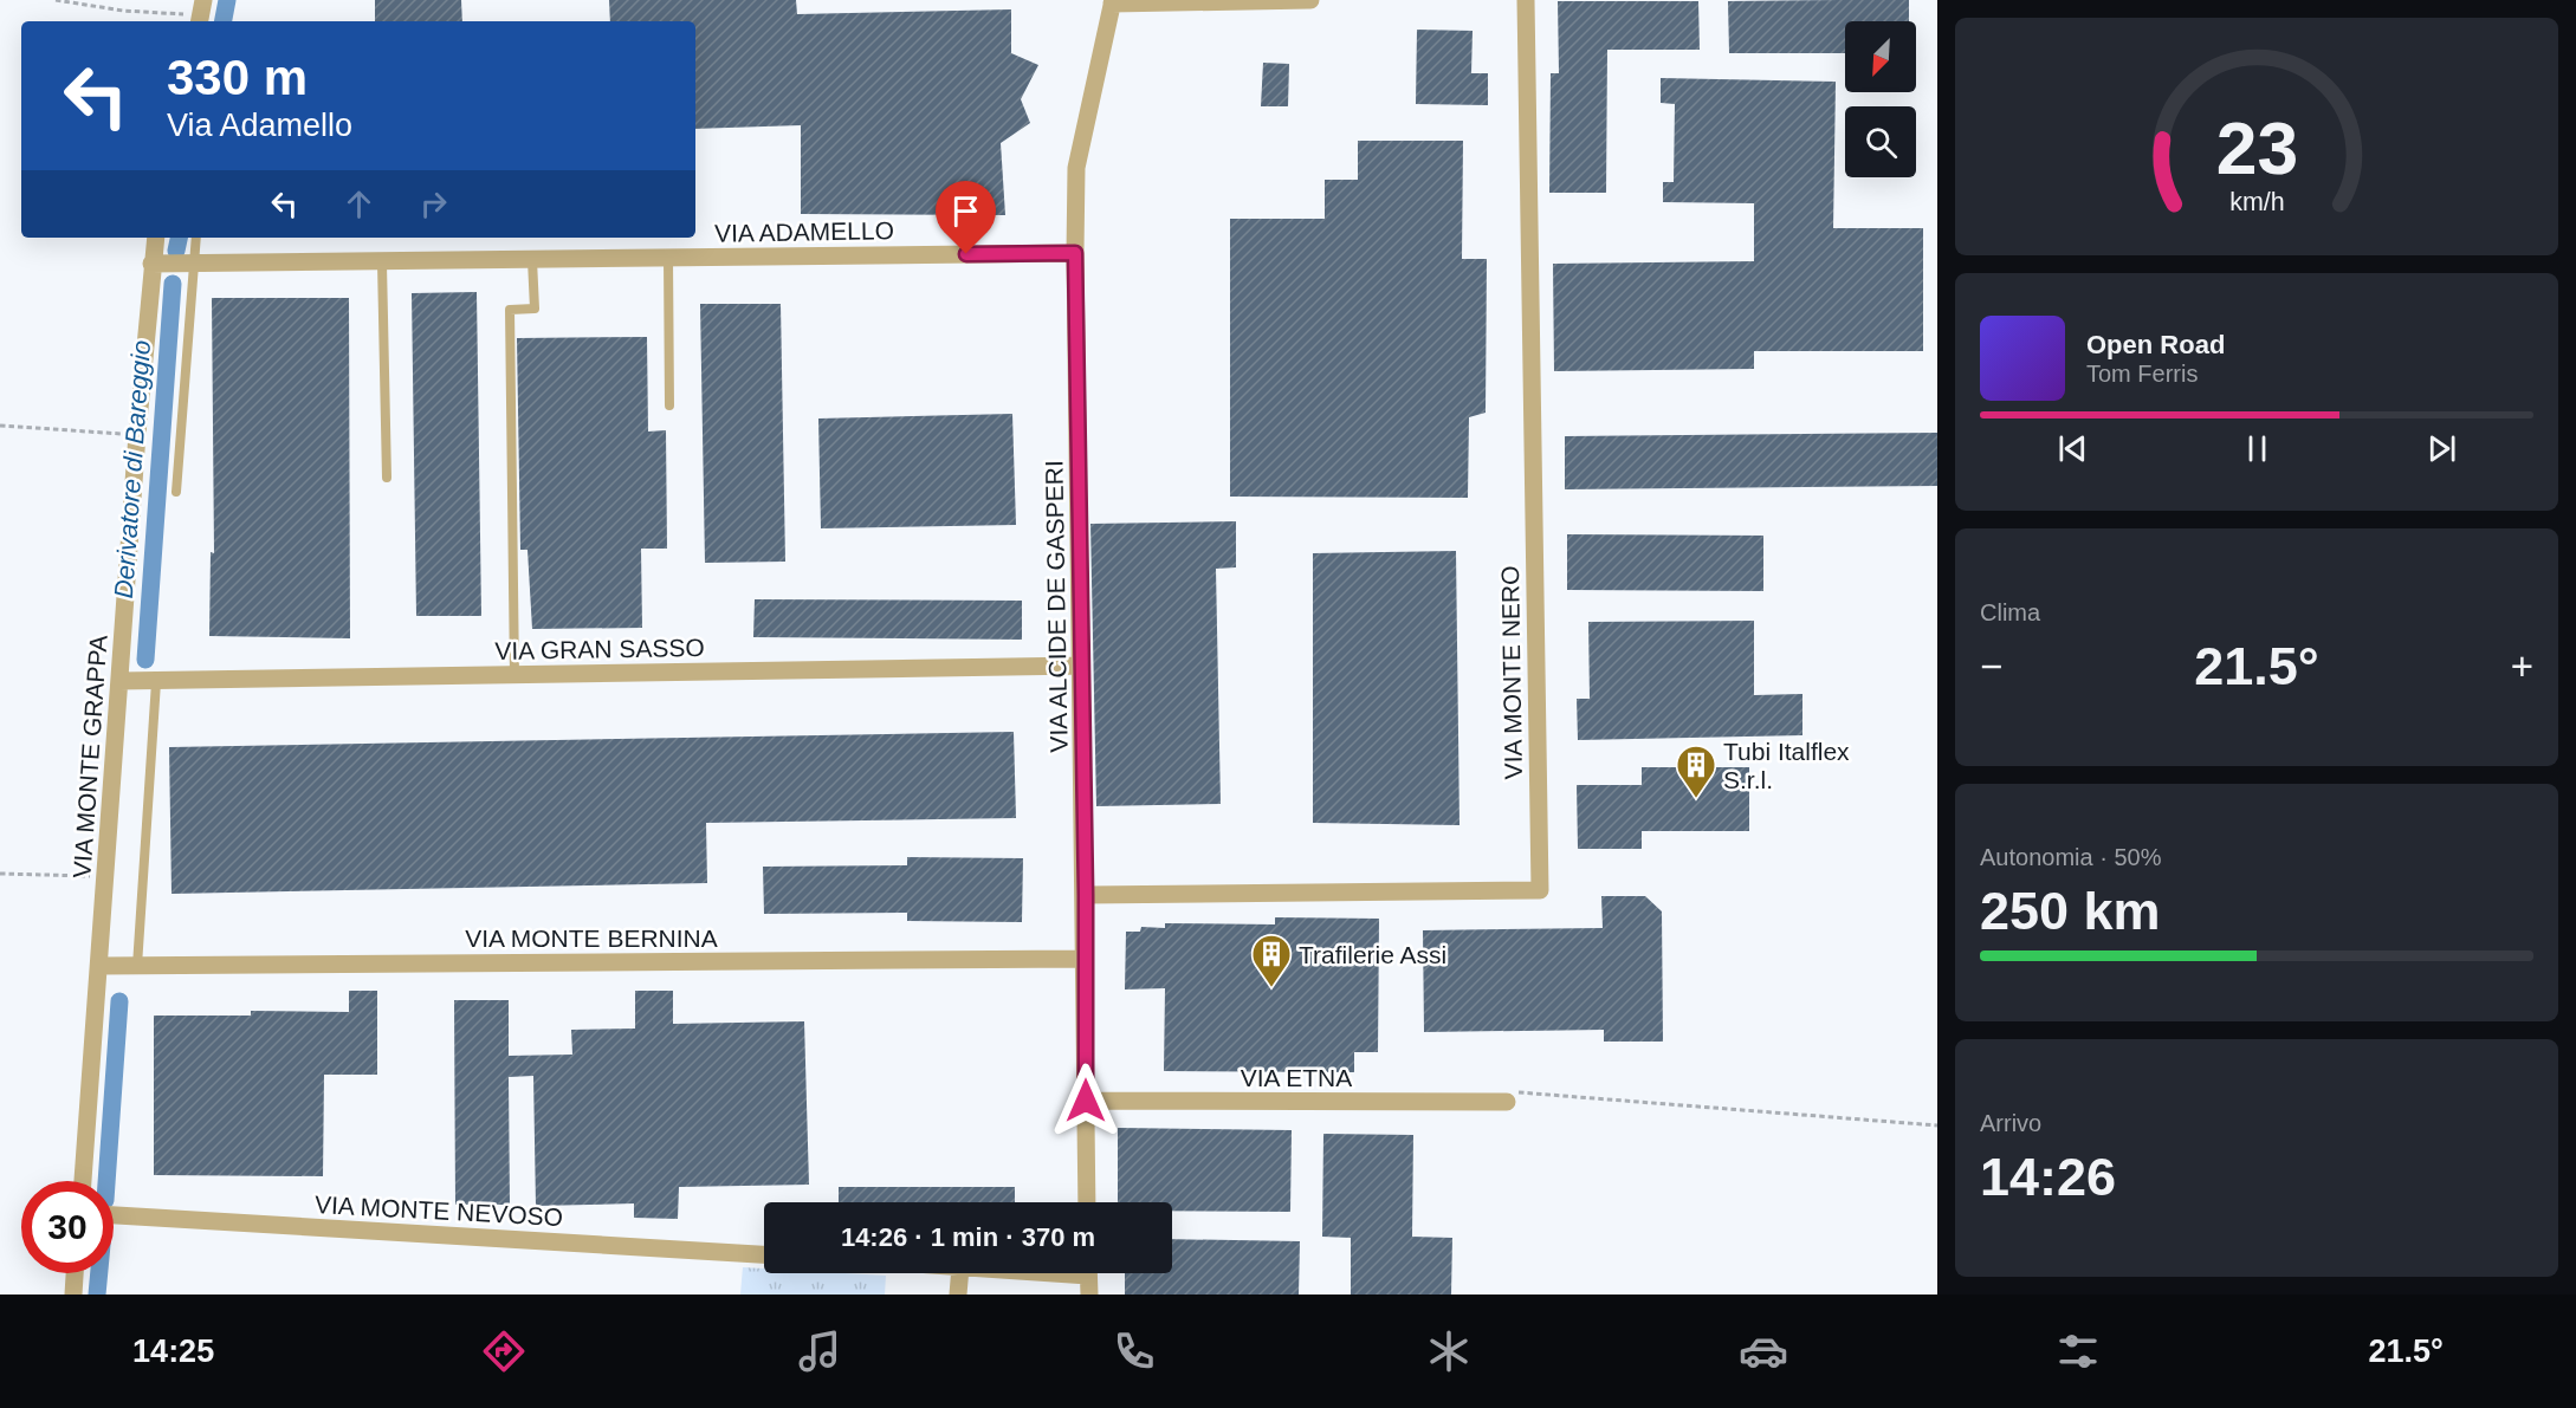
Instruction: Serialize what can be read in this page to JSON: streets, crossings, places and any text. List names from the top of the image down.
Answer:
{
  "streets": {
    "street": [
      "VIA ADAMELLO",
      "VIA ALCIDE DE GASPERI",
      "VIA GRAN SASSO",
      "VIA MONTE NERO",
      "VIA MONTE GRAPPA",
      "VIA MONTE BERNINA",
      "VIA ETNA",
      "VIA MONTE NEVOSO"
    ]
  },
  "crossings": [
    ["VIA ADAMELLO", "VIA ALCIDE DE GASPERI"],
    ["VIA ADAMELLO", "VIA MONTE GRAPPA"],
    ["VIA ALCIDE DE GASPERI", "VIA GRAN SASSO"],
    ["VIA ALCIDE DE GASPERI", "VIA MONTE NERO"],
    ["VIA ALCIDE DE GASPERI", "VIA MONTE BERNINA"],
    ["VIA ALCIDE DE GASPERI", "VIA ETNA"],
    ["VIA GRAN SASSO", "VIA MONTE GRAPPA"],
    ["VIA MONTE GRAPPA", "VIA MONTE BERNINA"]
  ],
  "water": ["Derivatore di Bareggio"],
  "places": {
    "building": ["Tubi Italflex S.r.l.", "Trafilerie Assi"]
  },
  "north": "bottom left",
  "page": {
    "turn": ["330 m", "Via Adamello"],
    "song": ["Open Road", "Tom Ferris"],
    "tile": [
      "Clima",
      ["Autonomia · 50%", "250 km"],
      ["Arrivo", "14:26"]
    ],
    "heat": ["−", "21.5°", "+"],
    "limit": "30",
    "trip": "14:26 · 1 min · 370 m",
    "tabs": ["14:25", "21.5°"],
    "gauge": ["23", "km/h"]
  }
}
